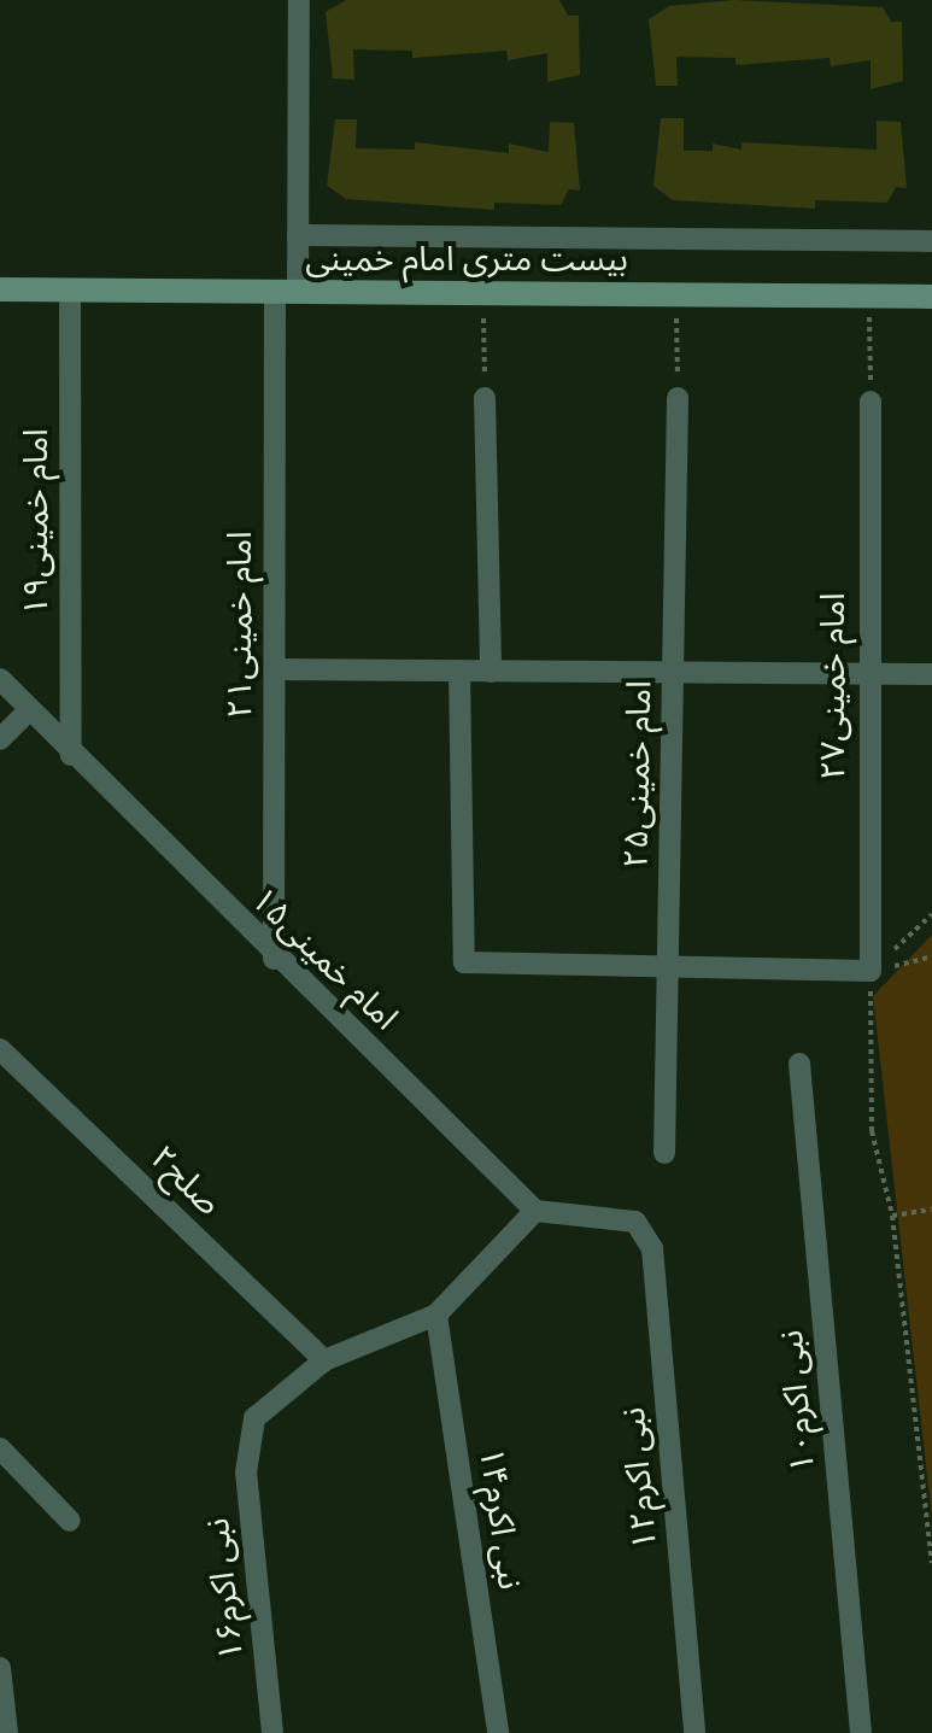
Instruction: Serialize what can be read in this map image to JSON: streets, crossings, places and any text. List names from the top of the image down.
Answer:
{
  "streets": {
    "main road": ["بیست متری امام خمینی"],
    "street": [
      "امام خمینی۱۹",
      "امام خمینی۲۱",
      "امام خمینی۲۷",
      "امام خمینی۲۵",
      "۱۵امام خمینی",
      "صلح۲",
      "نبی اکرم۱۰",
      "نبی اکرم۱۲",
      "نبی اکرم۱۴",
      "نبی اکرم۱۶"
    ]
  },
  "crossings": [
    ["بیست متری امام خمینی", "امام خمینی۱۹"],
    ["بیست متری امام خمینی", "امام خمینی۲۱"],
    ["امام خمینی۱۹", "۱۵امام خمینی"],
    ["امام خمینی۲۱", "۱۵امام خمینی"],
    ["۱۵امام خمینی", "نبی اکرم۱۲"],
    ["صلح۲", "نبی اکرم۱۶"]
  ]
}
